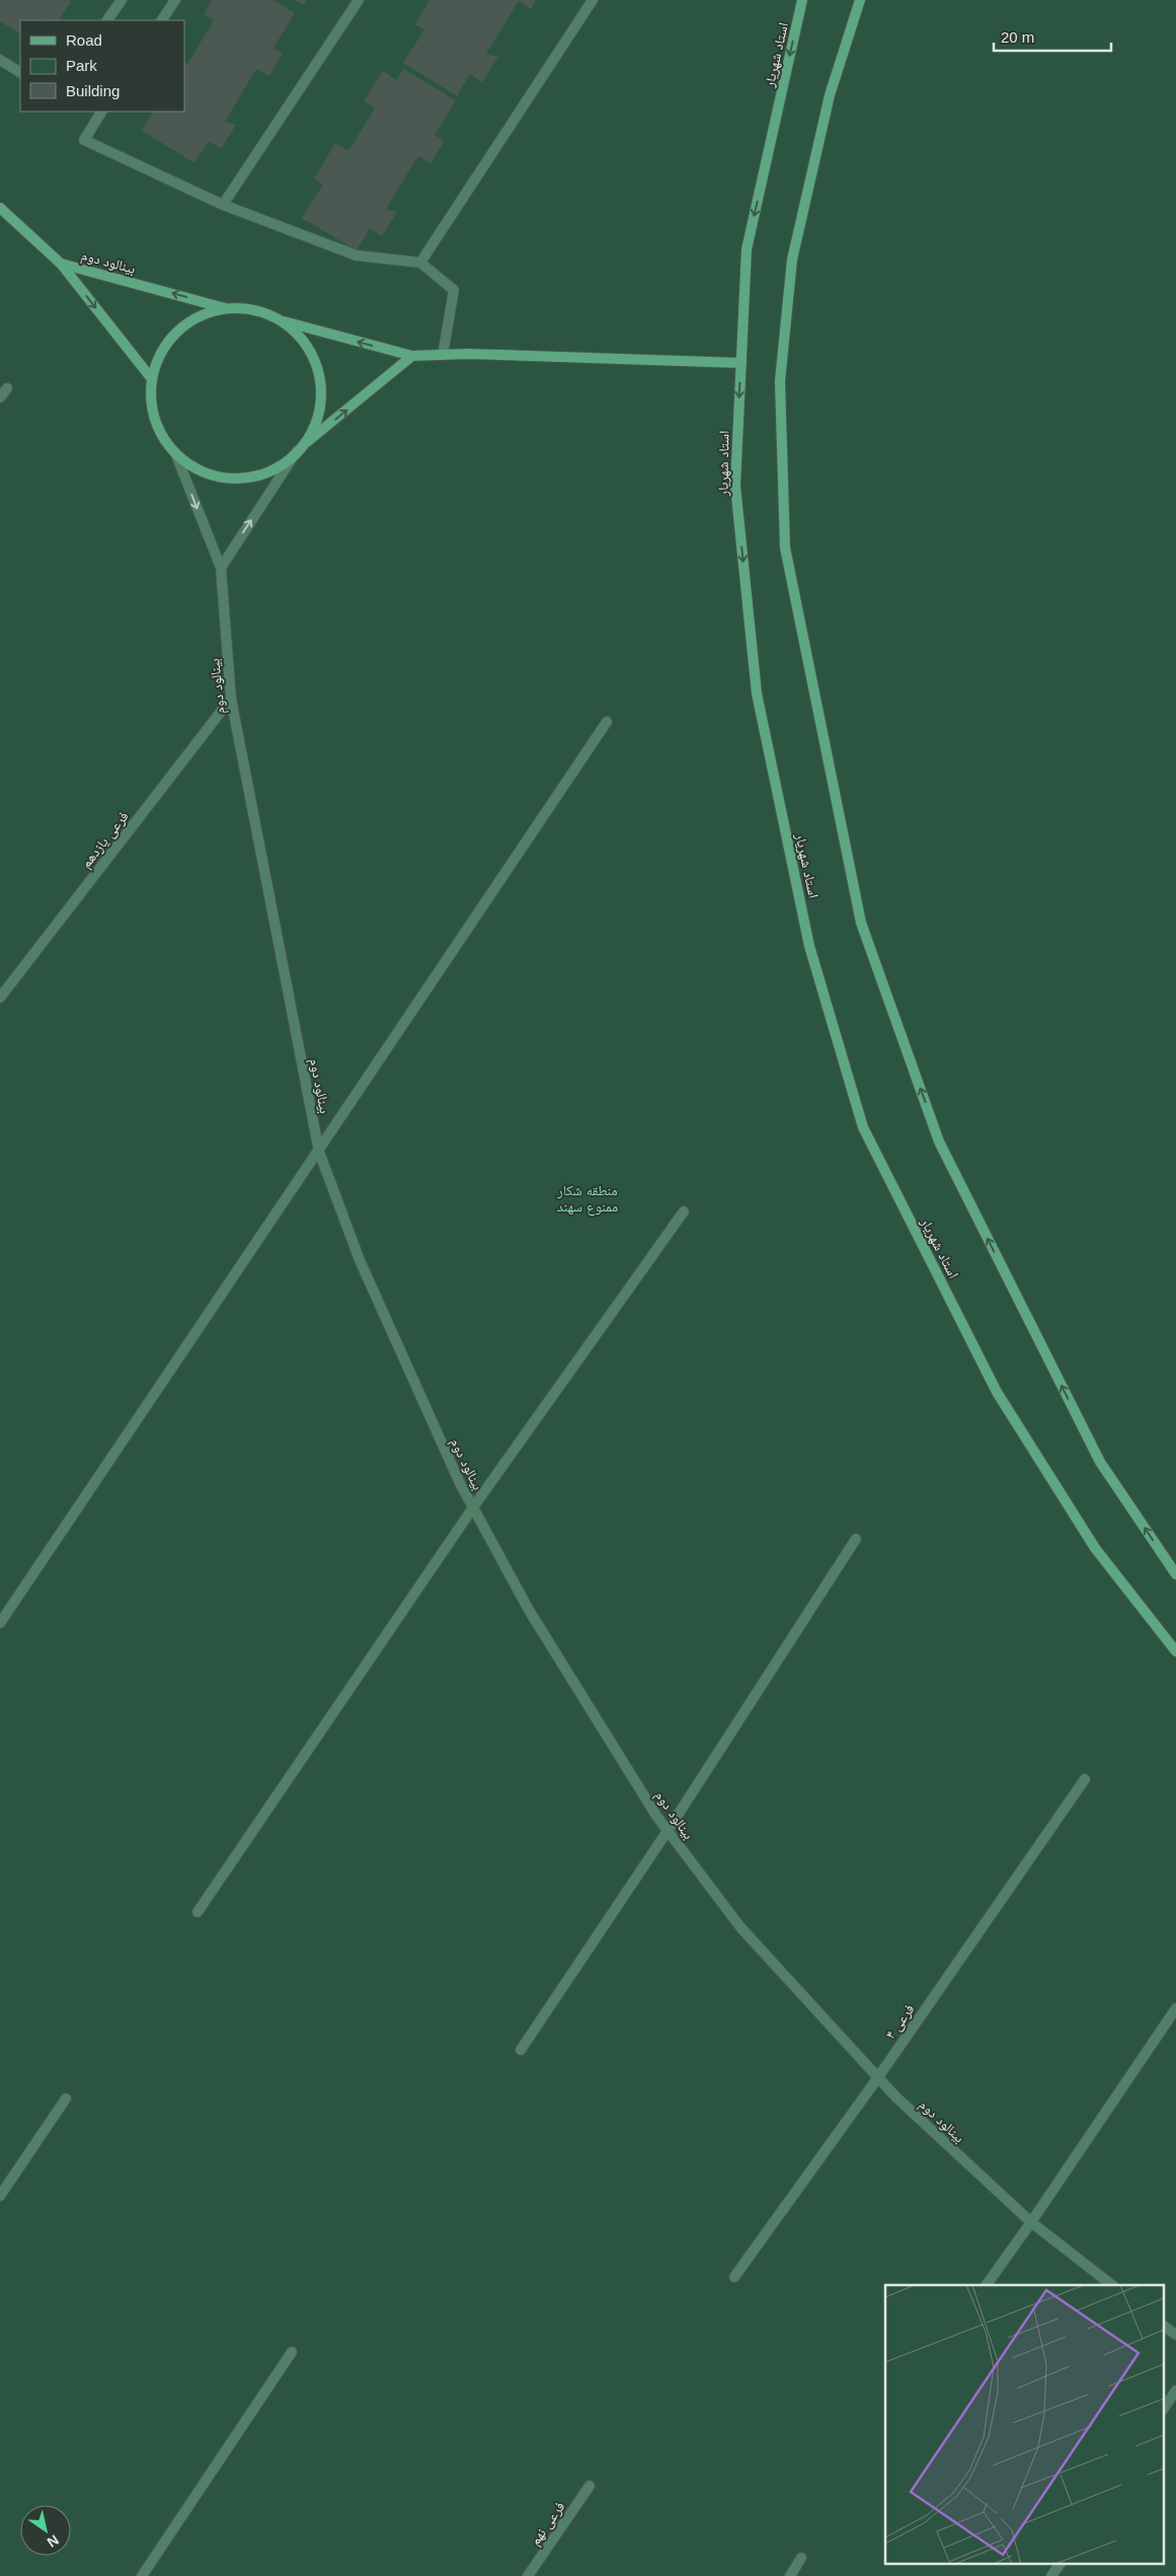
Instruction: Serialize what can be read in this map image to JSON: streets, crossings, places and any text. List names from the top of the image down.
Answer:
{
  "streets": {
    "main road": ["استاد شهریار", "بینالود دوم"],
    "street": ["فرعی یازدهم", "فرعی ۴", "فرعی نهم"]
  },
  "crossings": [
    ["بینالود دوم", "فرعی یازدهم"],
    ["بینالود دوم", "فرعی ۴"]
  ],
  "parks": ["منطقه شکار ممنوع سهند"],
  "legend": ["Road", "Park", "Building"],
  "scale_bar": "20 m",
  "north": "bottom right"
}
